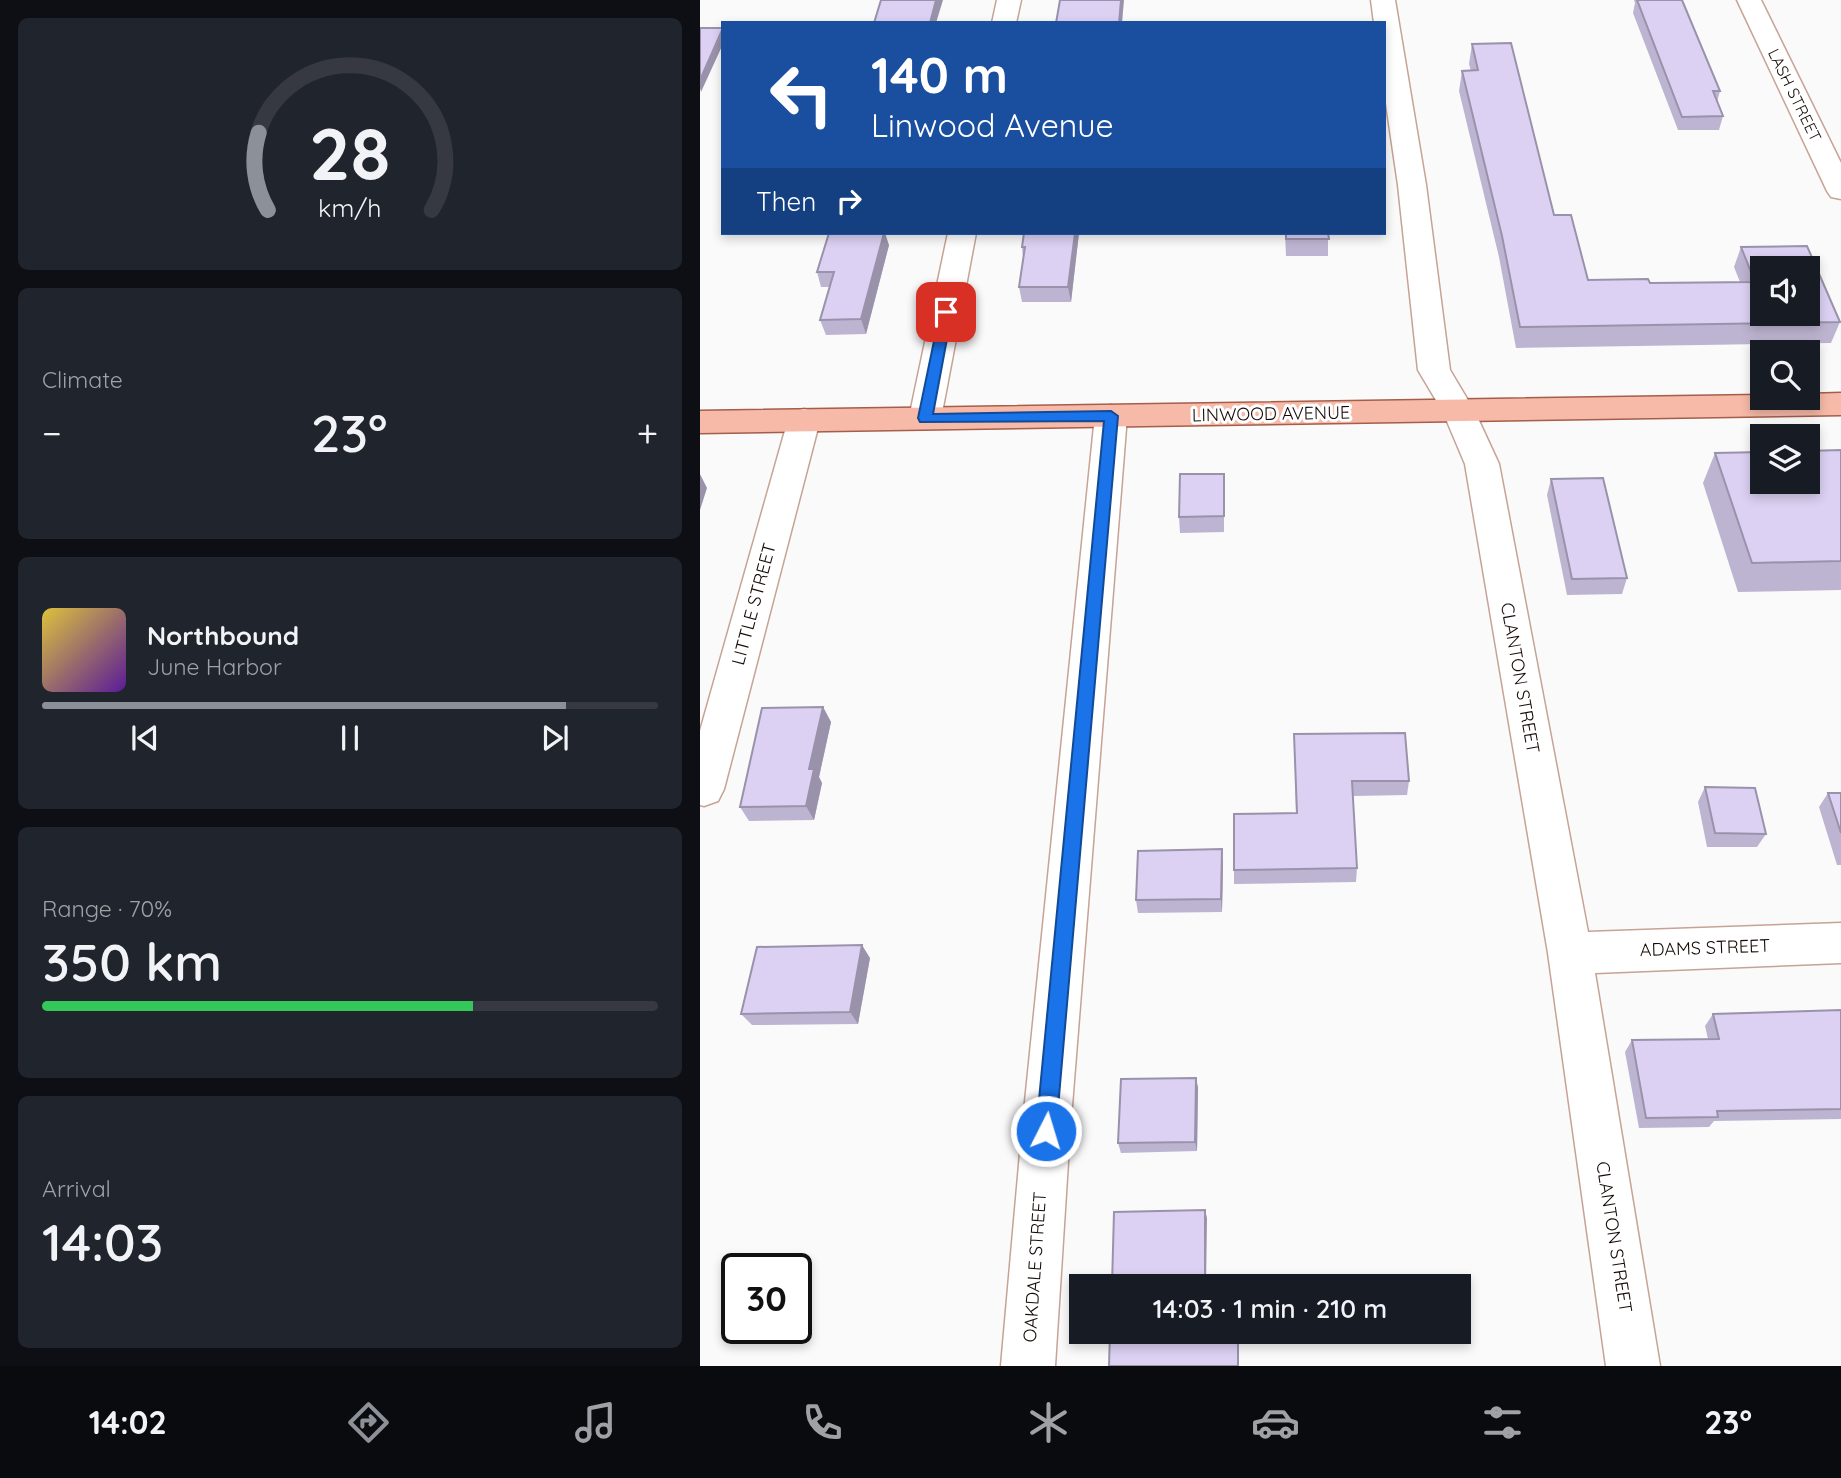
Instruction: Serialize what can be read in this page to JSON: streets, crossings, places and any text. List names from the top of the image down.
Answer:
{
  "streets": {
    "main road": ["LINWOOD AVENUE"],
    "street": [
      "LASH STREET",
      "LITTLE STREET",
      "CLANTON STREET",
      "ADAMS STREET",
      "OAKDALE STREET"
    ]
  },
  "crossings": [
    ["LINWOOD AVENUE", "LITTLE STREET"],
    ["LINWOOD AVENUE", "CLANTON STREET"],
    ["LINWOOD AVENUE", "OAKDALE STREET"],
    ["CLANTON STREET", "ADAMS STREET"]
  ],
  "page": {
    "turn": ["140 m", "Linwood Avenue"],
    "then": "Then",
    "tile": [
      "Climate",
      ["Range · 70%", "350 km"],
      ["Arrival", "14:03"]
    ],
    "heat": ["−", "23°", "+"],
    "song": ["Northbound", "June Harbor"],
    "limit": "30",
    "trip": "14:03 · 1 min · 210 m",
    "tabs": ["14:02", "23°"],
    "gauge": ["28", "km/h"]
  }
}
